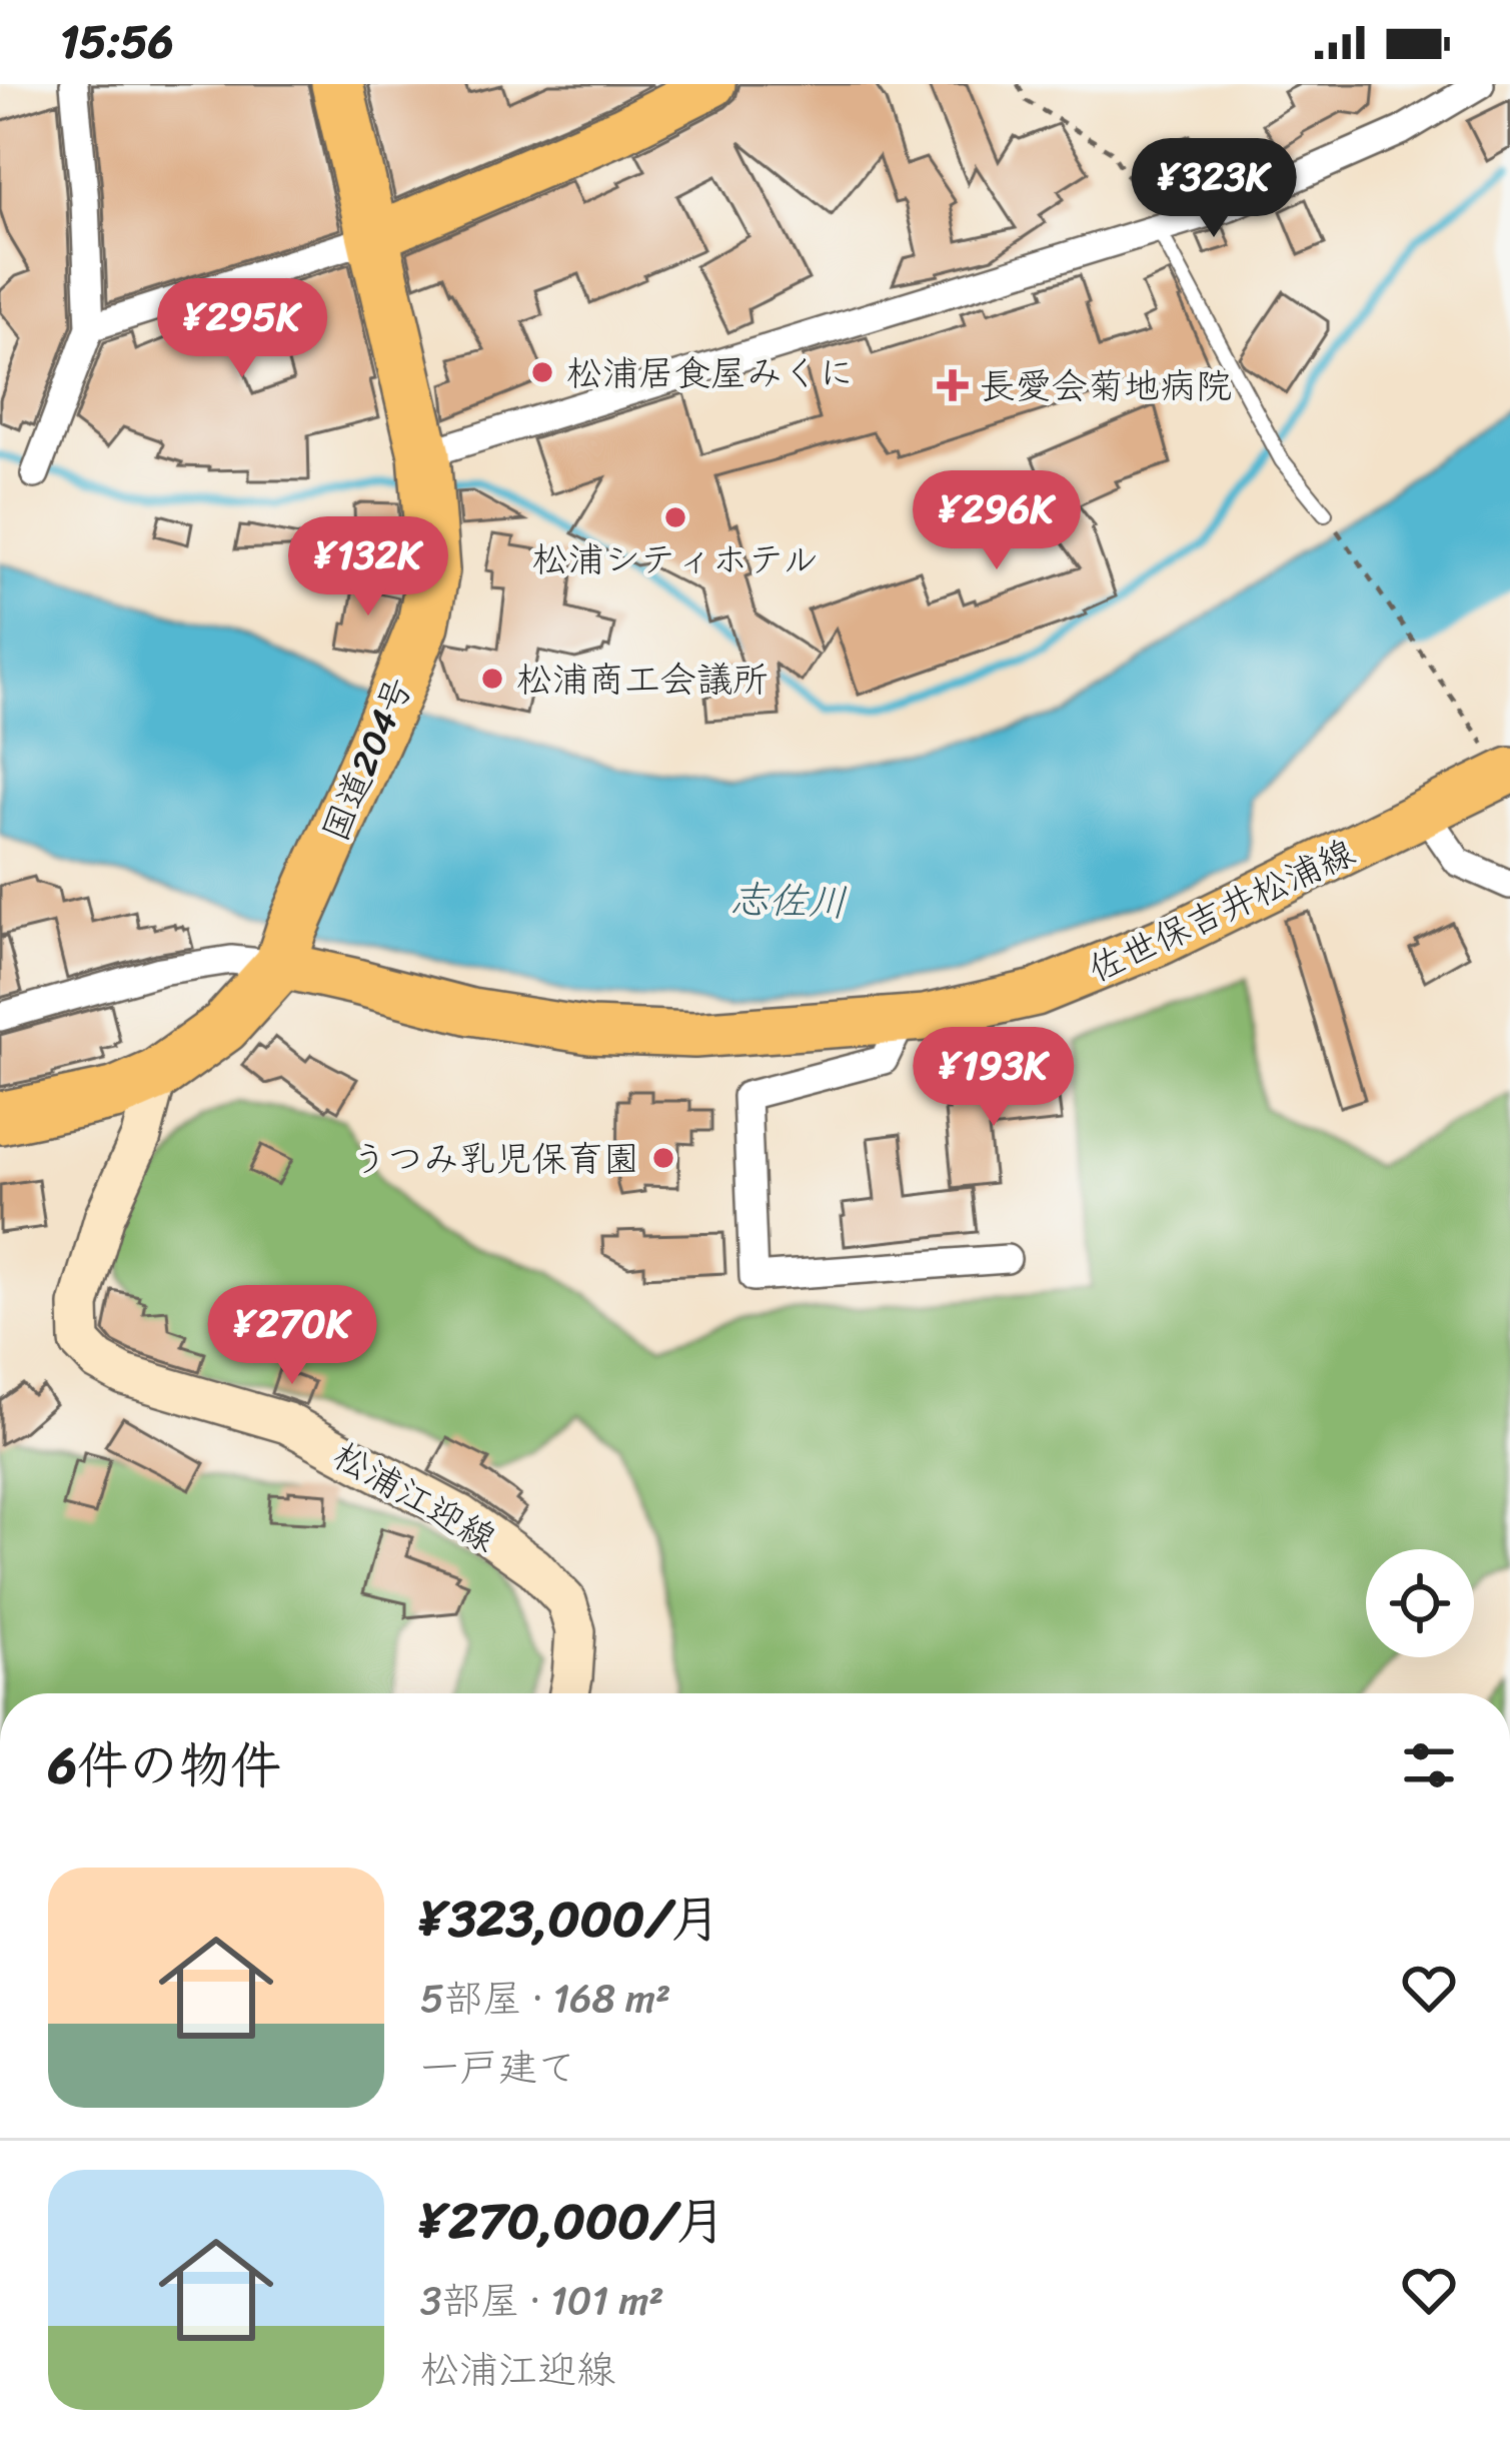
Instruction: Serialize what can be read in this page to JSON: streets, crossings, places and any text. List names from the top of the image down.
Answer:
{
  "streets": {
    "highway": ["国道204号"],
    "main road": ["佐世保吉井松浦線", "松浦江迎線"]
  },
  "crossings": [
    ["国道204号", "佐世保吉井松浦線"],
    ["国道204号", "松浦江迎線"]
  ],
  "water": ["志佐川"],
  "places": {
    "other": [
      "松浦居食屋みくに",
      "松浦シティホテル",
      "松浦商工会議所",
      "うつみ乳児保育園"
    ],
    "health": ["長愛会菊地病院"]
  },
  "page": {
    "status": "15:56",
    "price": [
      "¥323K",
      "¥295K",
      "¥296K",
      "¥132K",
      "¥193K",
      "¥270K"
    ],
    "heading": "6件の物件",
    "list": [
      {
        "name": "¥323,000/月",
        "note": "5部屋 · 168 m² · 一戸建て"
      },
      {
        "name": "¥270,000/月",
        "note": "3部屋 · 101 m² · 松浦江迎線"
      }
    ]
  }
}
